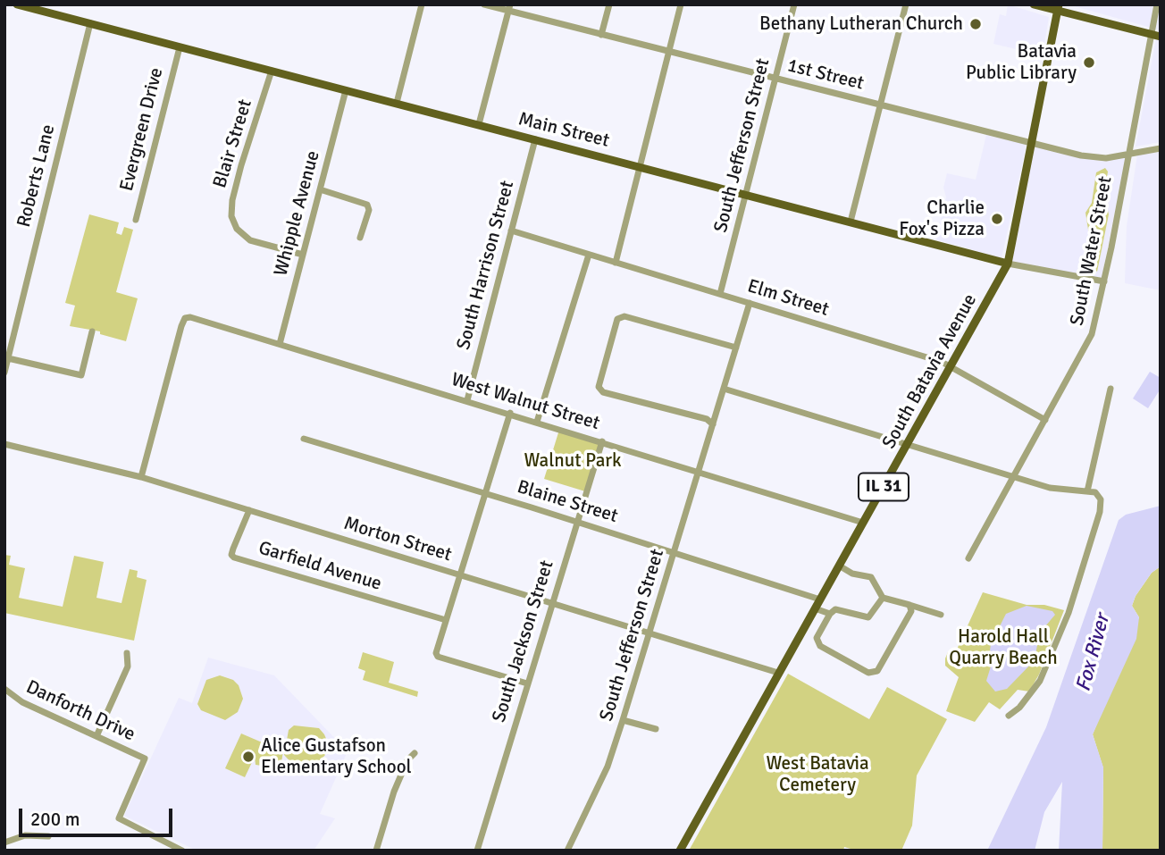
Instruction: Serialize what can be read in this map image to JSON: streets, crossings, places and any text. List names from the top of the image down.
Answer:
{
  "streets": {
    "main road": ["Main Street", "South Batavia Avenue", "IL 31"],
    "street": [
      "1st Street",
      "Evergreen Drive",
      "Blair Street",
      "South Jefferson Street",
      "Roberts Lane",
      "Whipple Avenue",
      "South Water Street",
      "South Harrison Street",
      "Elm Street",
      "West Walnut Street",
      "Blaine Street",
      "Morton Street",
      "Garfield Avenue",
      "South Jackson Street",
      "Danforth Drive"
    ]
  },
  "crossings": [
    ["1st Street", "South Jefferson Street"],
    ["1st Street", "South Water Street"],
    ["1st Street", "South Batavia Avenue"],
    ["Evergreen Drive", "Main Street"],
    ["Main Street", "Blair Street"],
    ["Main Street", "South Jefferson Street"],
    ["Main Street", "Roberts Lane"],
    ["Main Street", "Whipple Avenue"],
    ["Main Street", "South Water Street"],
    ["Main Street", "South Harrison Street"],
    ["Main Street", "South Batavia Avenue"],
    ["Blair Street", "Whipple Avenue"],
    ["South Jefferson Street", "Elm Street"],
    ["South Jefferson Street", "West Walnut Street"],
    ["South Jefferson Street", "Blaine Street"],
    ["South Jefferson Street", "Morton Street"],
    ["Whipple Avenue", "West Walnut Street"],
    ["South Water Street", "Elm Street"],
    ["South Harrison Street", "Elm Street"],
    ["South Harrison Street", "West Walnut Street"],
    ["Elm Street", "South Batavia Avenue"],
    ["South Batavia Avenue", "West Walnut Street"],
    ["South Batavia Avenue", "Blaine Street"],
    ["South Batavia Avenue", "Morton Street"],
    ["West Walnut Street", "Morton Street"],
    ["West Walnut Street", "South Jackson Street"],
    ["Blaine Street", "South Jackson Street"],
    ["Morton Street", "Garfield Avenue"],
    ["Morton Street", "South Jackson Street"]
  ],
  "water": ["Fox River"],
  "parks": ["Walnut Park", "Harold Hall Quarry Beach", "West Batavia Cemetery"],
  "places": [
    "Bethany Lutheran Church",
    "Batavia Public Library",
    "Charlie Fox's Pizza",
    "Alice Gustafson Elementary School"
  ],
  "scale_bar": "200 m"
}
